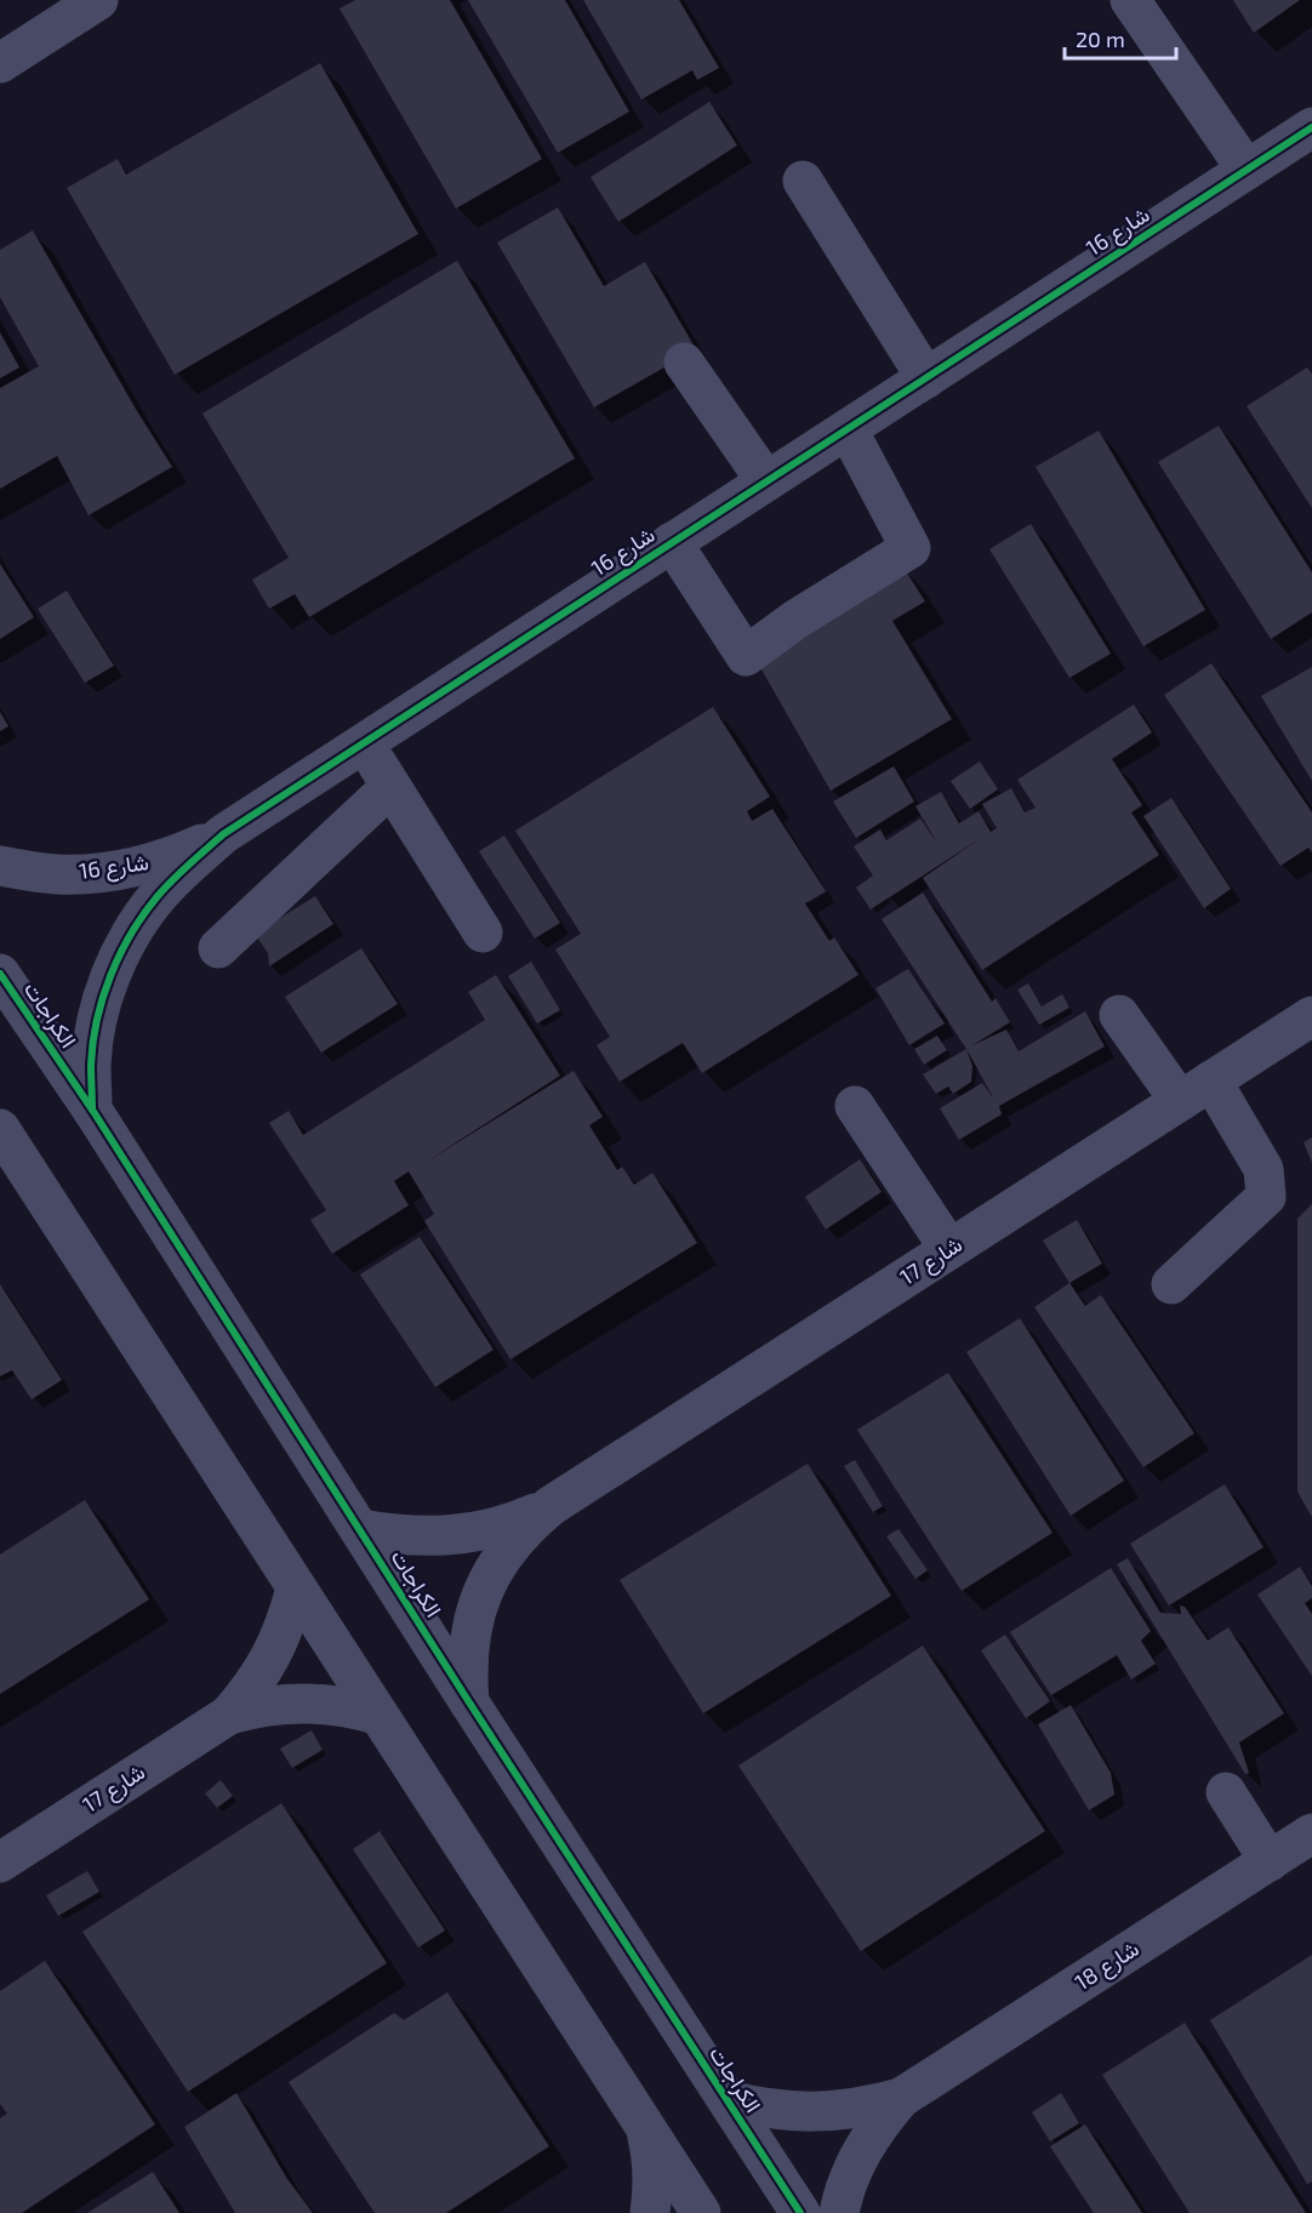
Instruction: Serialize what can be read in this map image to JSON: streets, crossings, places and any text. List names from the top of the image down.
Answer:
{
  "streets": {
    "street": [
      "شارع 16",
      "الكراجات",
      "شارع 17",
      "شارع 18"
    ]
  },
  "crossings": [
    ["شارع 16", "الكراجات"],
    ["الكراجات", "شارع 17"],
    ["الكراجات", "شارع 18"]
  ],
  "scale_bar": "20 m"
}
